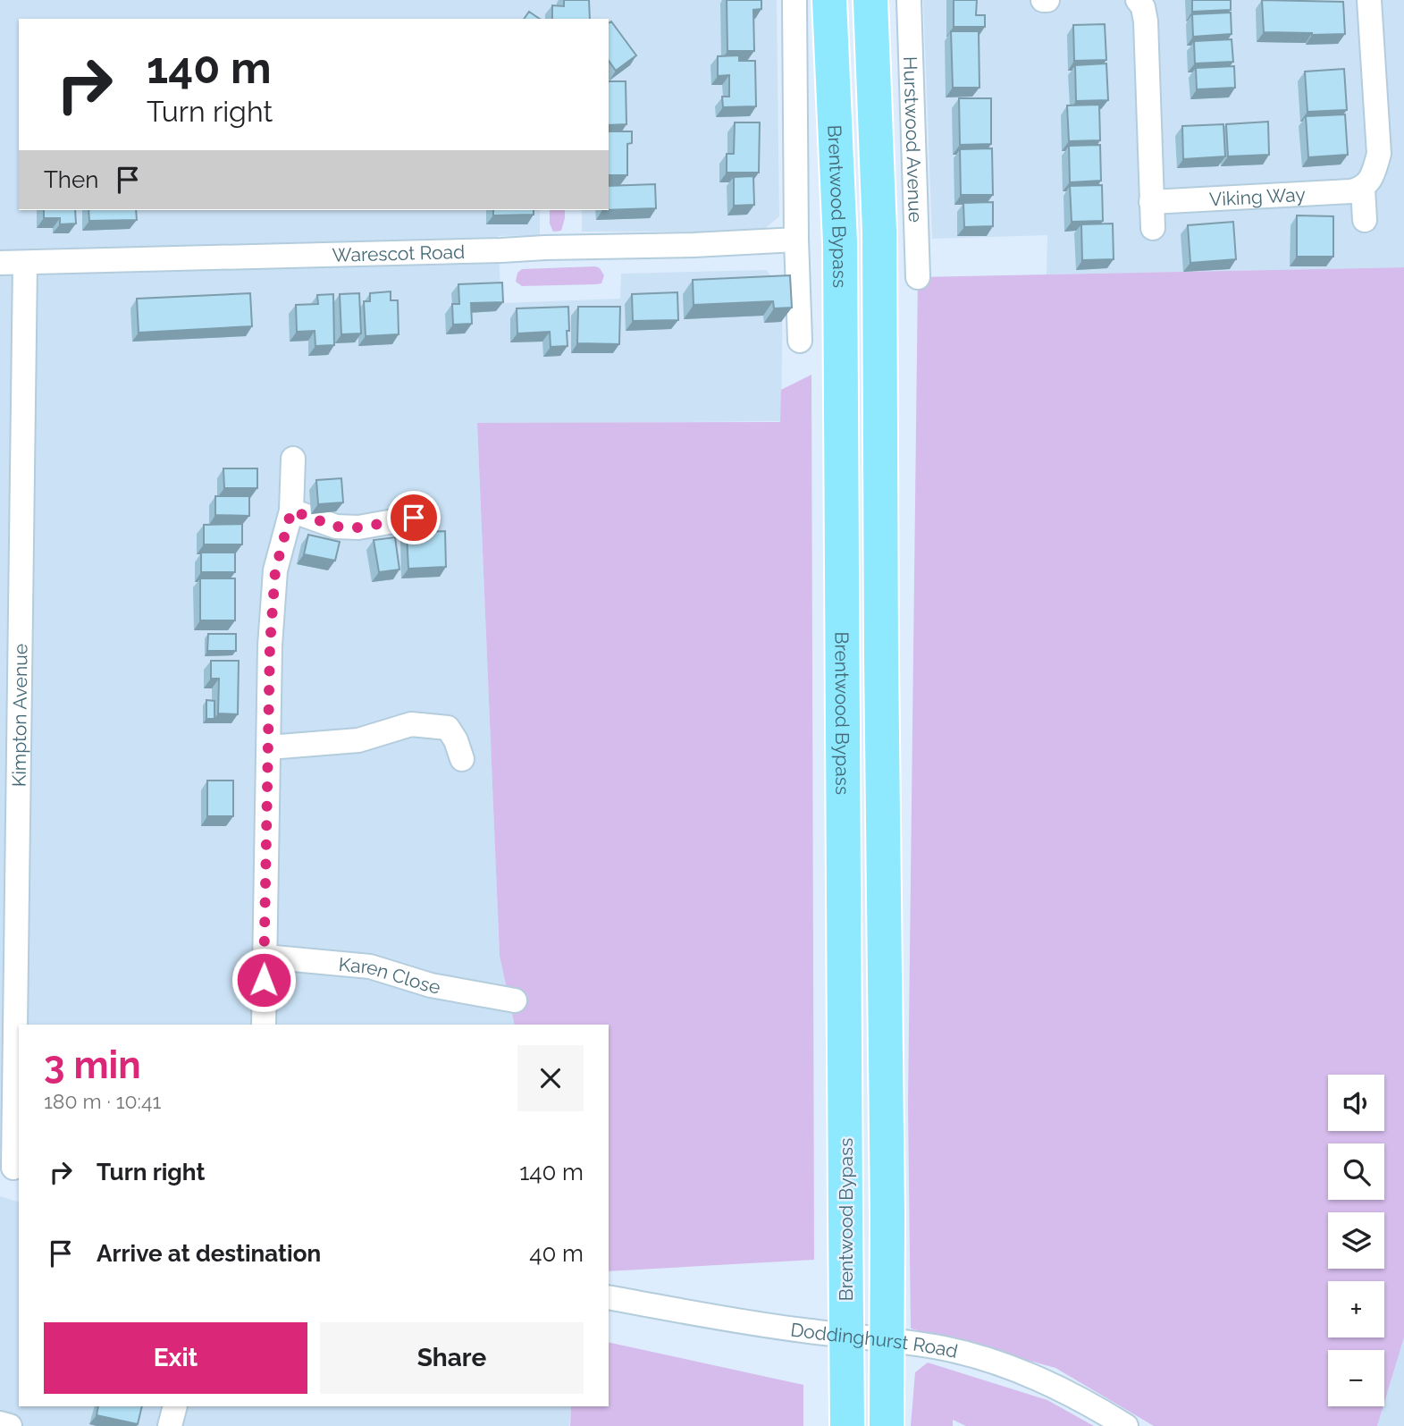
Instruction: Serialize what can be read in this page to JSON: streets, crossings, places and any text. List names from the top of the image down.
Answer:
{
  "streets": {
    "highway": ["Brentwood Bypass"],
    "street": [
      "Hurstwood Avenue",
      "Viking Way",
      "Warescot Road",
      "Kimpton Avenue",
      "Karen Close",
      "Doddinghurst Road"
    ]
  },
  "crossings": [
    ["Warescot Road", "Kimpton Avenue"]
  ],
  "page": {
    "turn": ["140 m", "Turn right"],
    "then": "Then",
    "heading": ["3 min", "180 m · 10:41"],
    "map_buttons": ["+", "−"],
    "list": [
      {
        "name": "Turn right",
        "value": "140 m"
      },
      {
        "name": "Arrive at destination",
        "value": "40 m"
      }
    ],
    "buttons": ["Exit", "Share"]
  }
}
